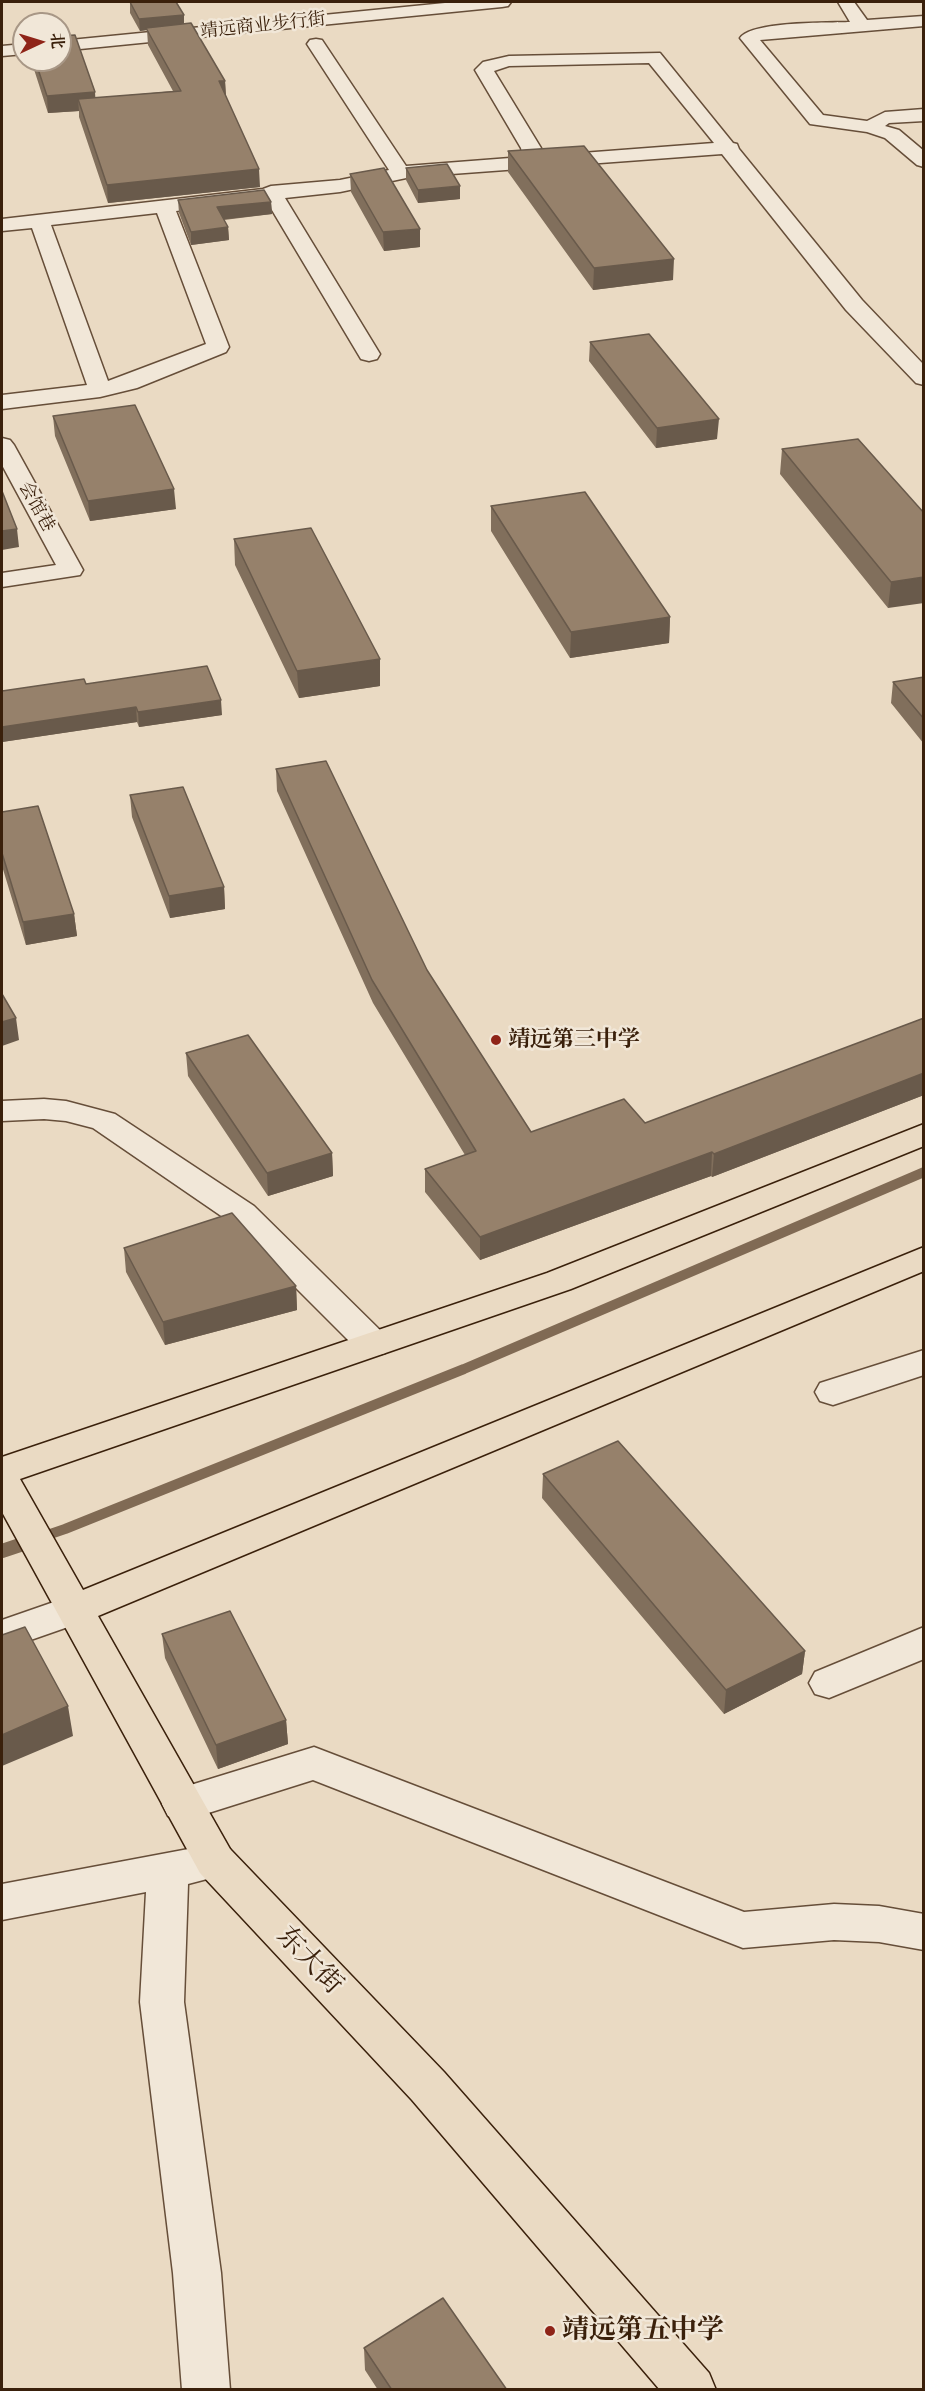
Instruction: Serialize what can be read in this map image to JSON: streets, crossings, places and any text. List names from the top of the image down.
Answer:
{
  "streets": {
    "main road": ["东大街"],
    "street": ["靖远商业步行街", "会馆巷"]
  },
  "places": ["靖远第三中学", "靖远第五中学"],
  "north": "right"
}
